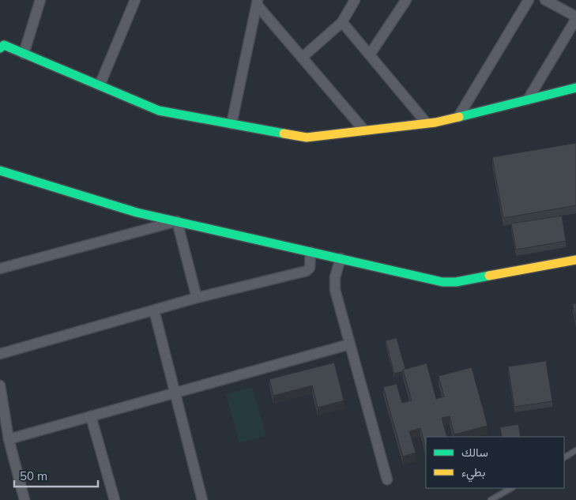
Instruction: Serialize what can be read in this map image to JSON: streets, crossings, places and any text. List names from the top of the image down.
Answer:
{
  "legend": ["سالك", "بطيء"],
  "scale_bar": "50 m"
}
